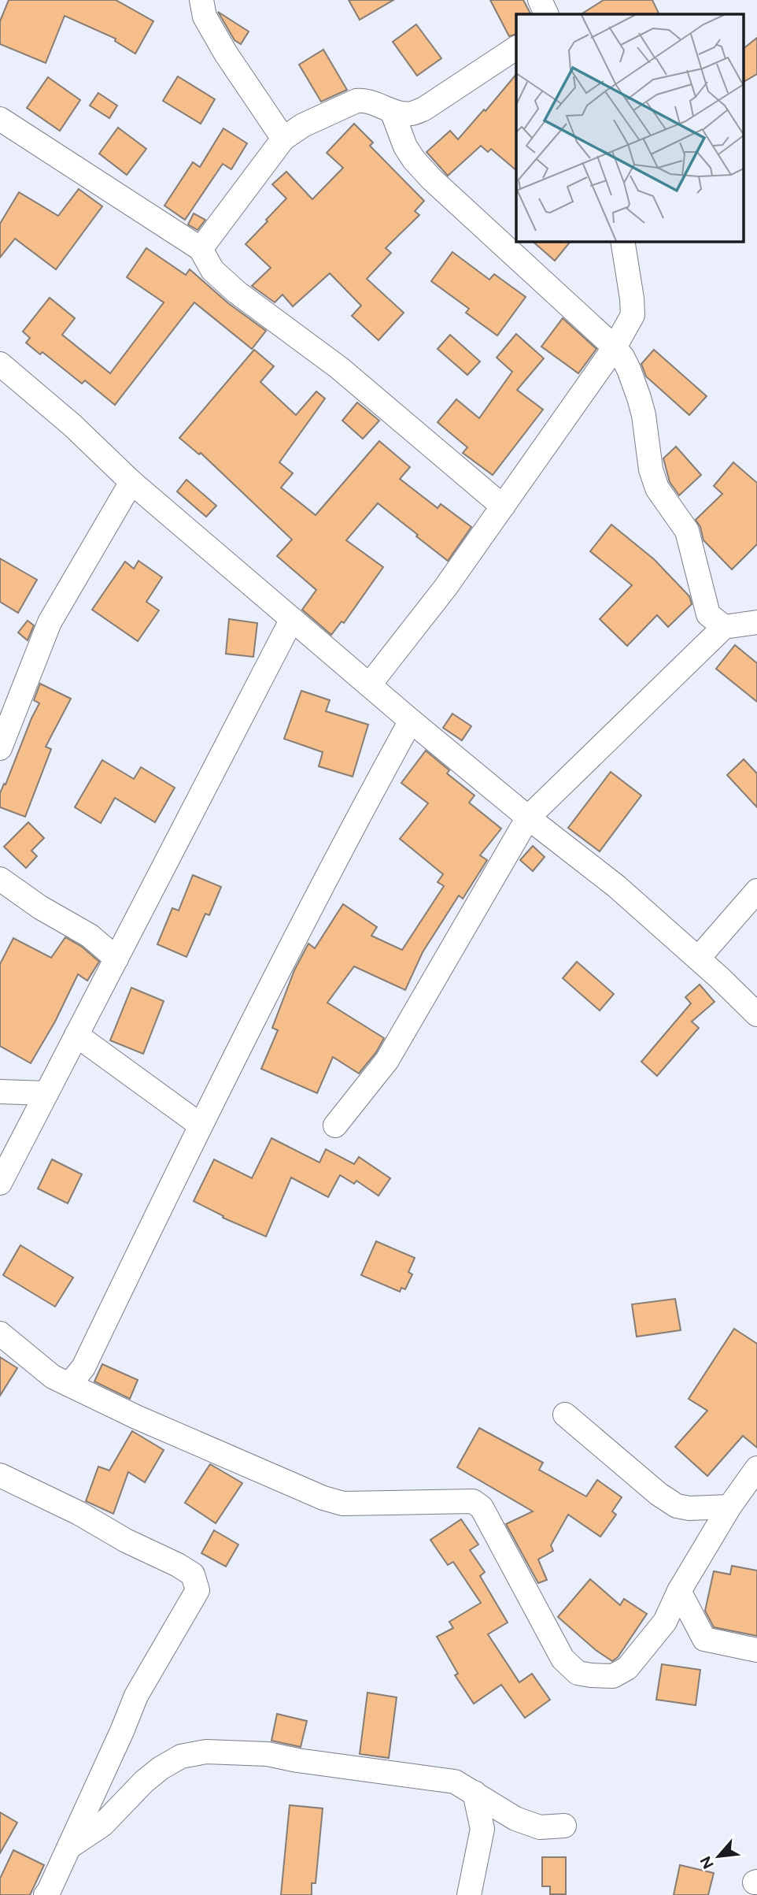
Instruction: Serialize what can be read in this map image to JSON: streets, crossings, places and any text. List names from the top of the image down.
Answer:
{
  "north": "bottom left"
}
